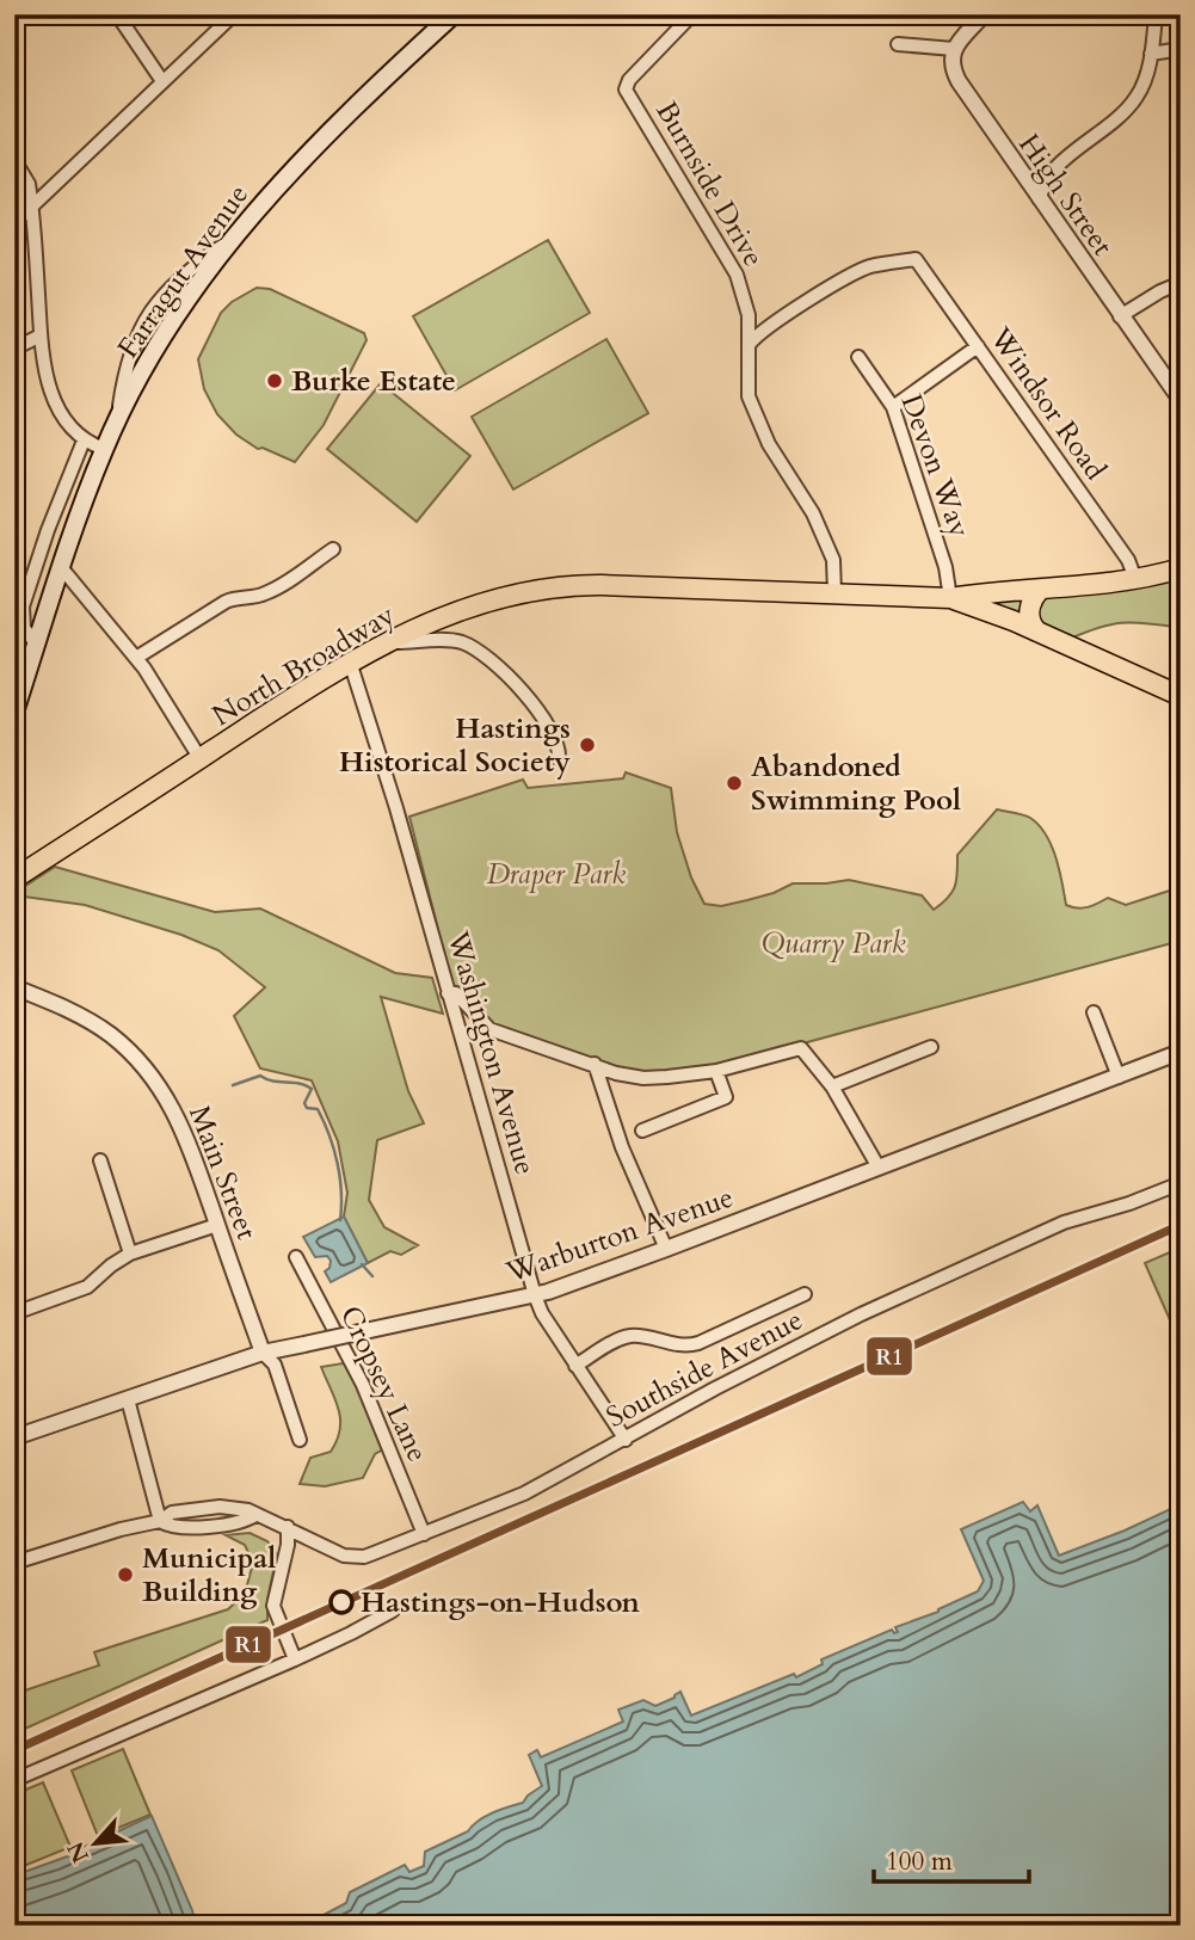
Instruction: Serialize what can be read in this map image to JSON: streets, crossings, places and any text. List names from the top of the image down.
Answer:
{
  "streets": {
    "main road": ["Farragut Avenue", "North Broadway"],
    "street": [
      "Burnside Drive",
      "High Street",
      "Windsor Road",
      "Devon Way",
      "Washington Avenue",
      "Main Street",
      "Warburton Avenue",
      "Southside Avenue",
      "Cropsey Lane"
    ]
  },
  "crossings": [
    ["Burnside Drive", "Windsor Road"],
    ["Burnside Drive", "North Broadway"],
    ["Devon Way", "North Broadway"],
    ["North Broadway", "Washington Avenue"],
    ["Washington Avenue", "Warburton Avenue"],
    ["Washington Avenue", "Southside Avenue"],
    ["Main Street", "Warburton Avenue"],
    ["Southside Avenue", "Cropsey Lane"]
  ],
  "parks": ["Draper Park", "Quarry Park"],
  "places": [
    "Burke Estate",
    "Hastings Historical Society",
    "Abandoned Swimming Pool",
    "Municipal Building",
    "Hastings-on-Hudson"
  ],
  "lines": ["transit line R1"],
  "scale_bar": "100 m",
  "north": "bottom left"
}
